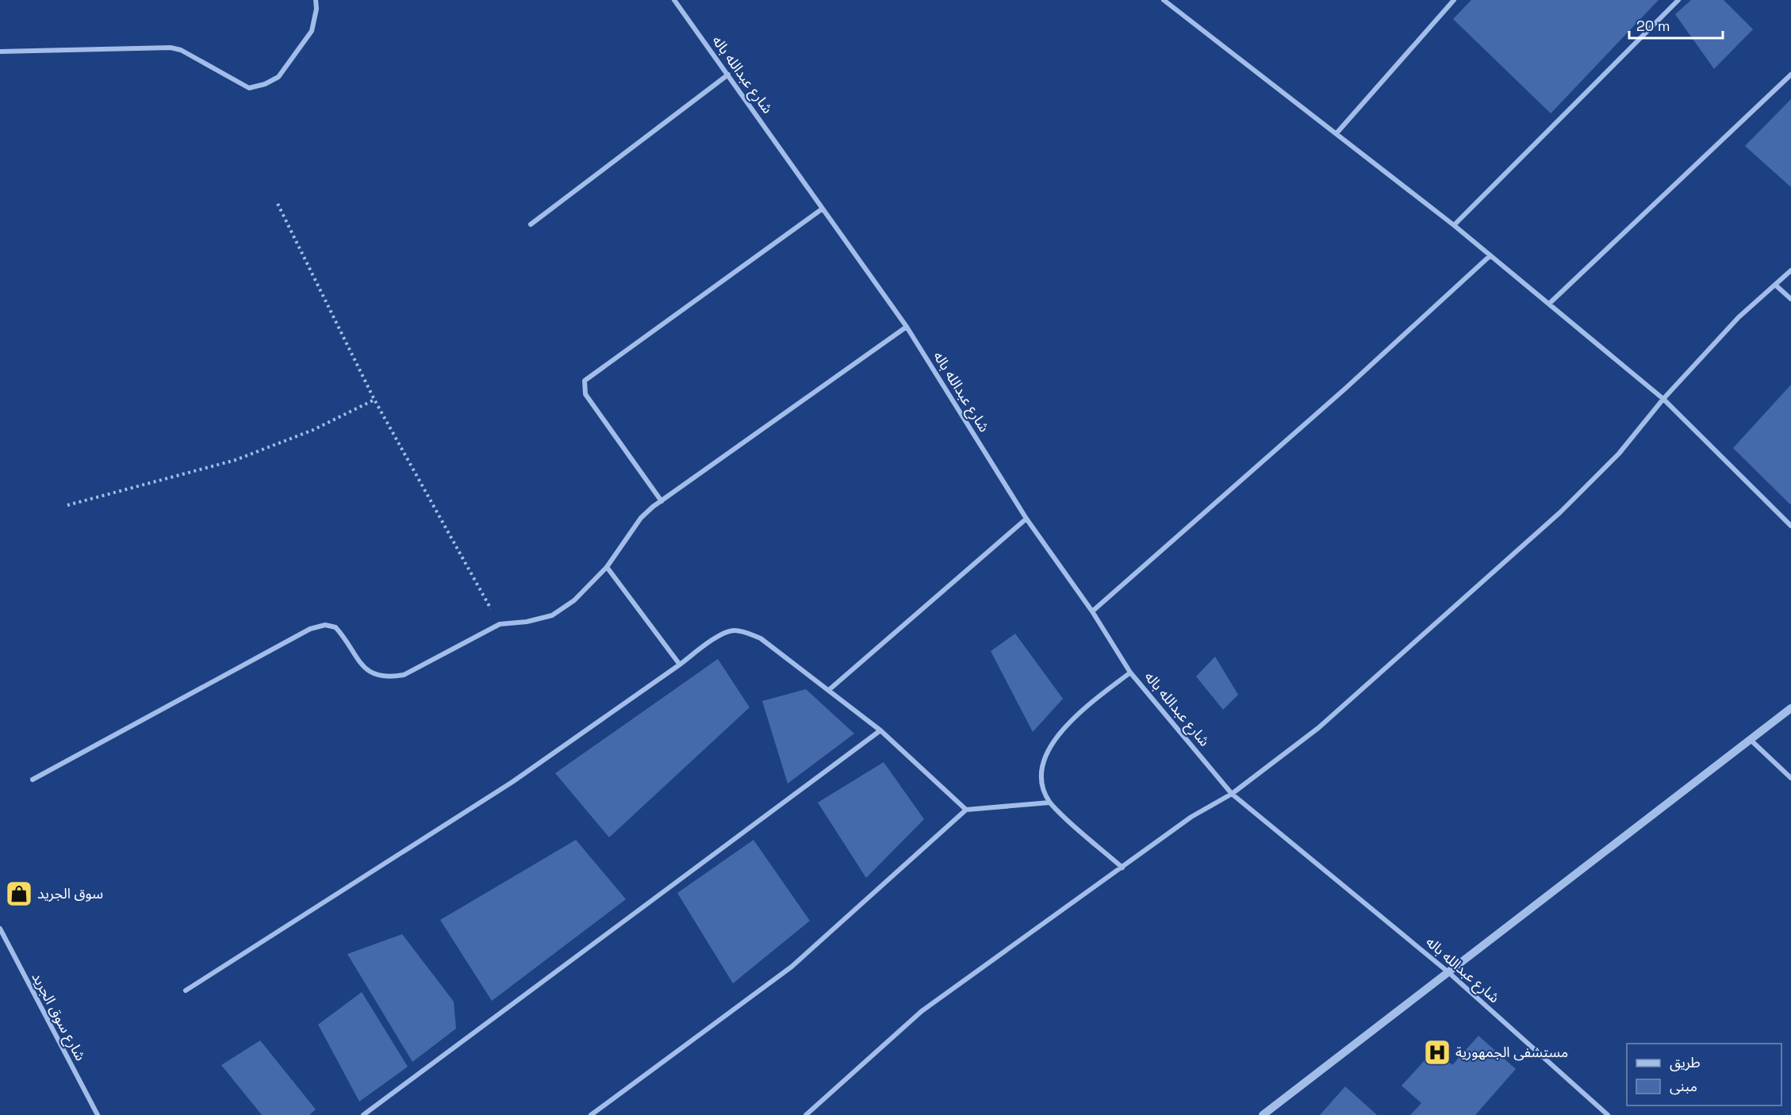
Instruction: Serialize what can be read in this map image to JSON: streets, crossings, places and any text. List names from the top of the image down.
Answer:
{
  "streets": {
    "street": ["شارع عبدالله باله", "شارع سوق الجريد"]
  },
  "places": {
    "shop": ["سوق الجريد"],
    "hospital": ["مستشفى الجمهورية"]
  },
  "legend": ["طريق", "مبنى"],
  "scale_bar": "20 m"
}
